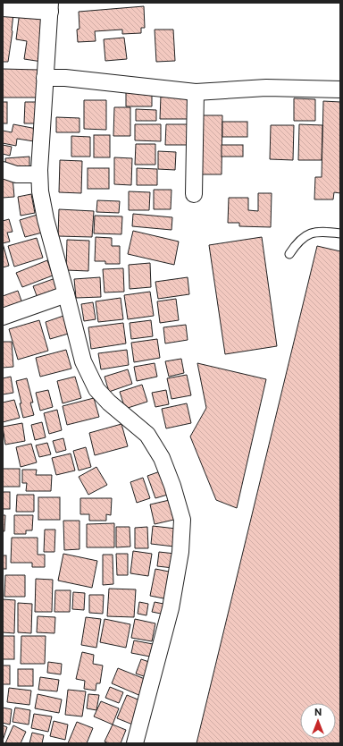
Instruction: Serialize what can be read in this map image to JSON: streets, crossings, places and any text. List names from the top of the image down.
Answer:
{
  "north": "top"
}
